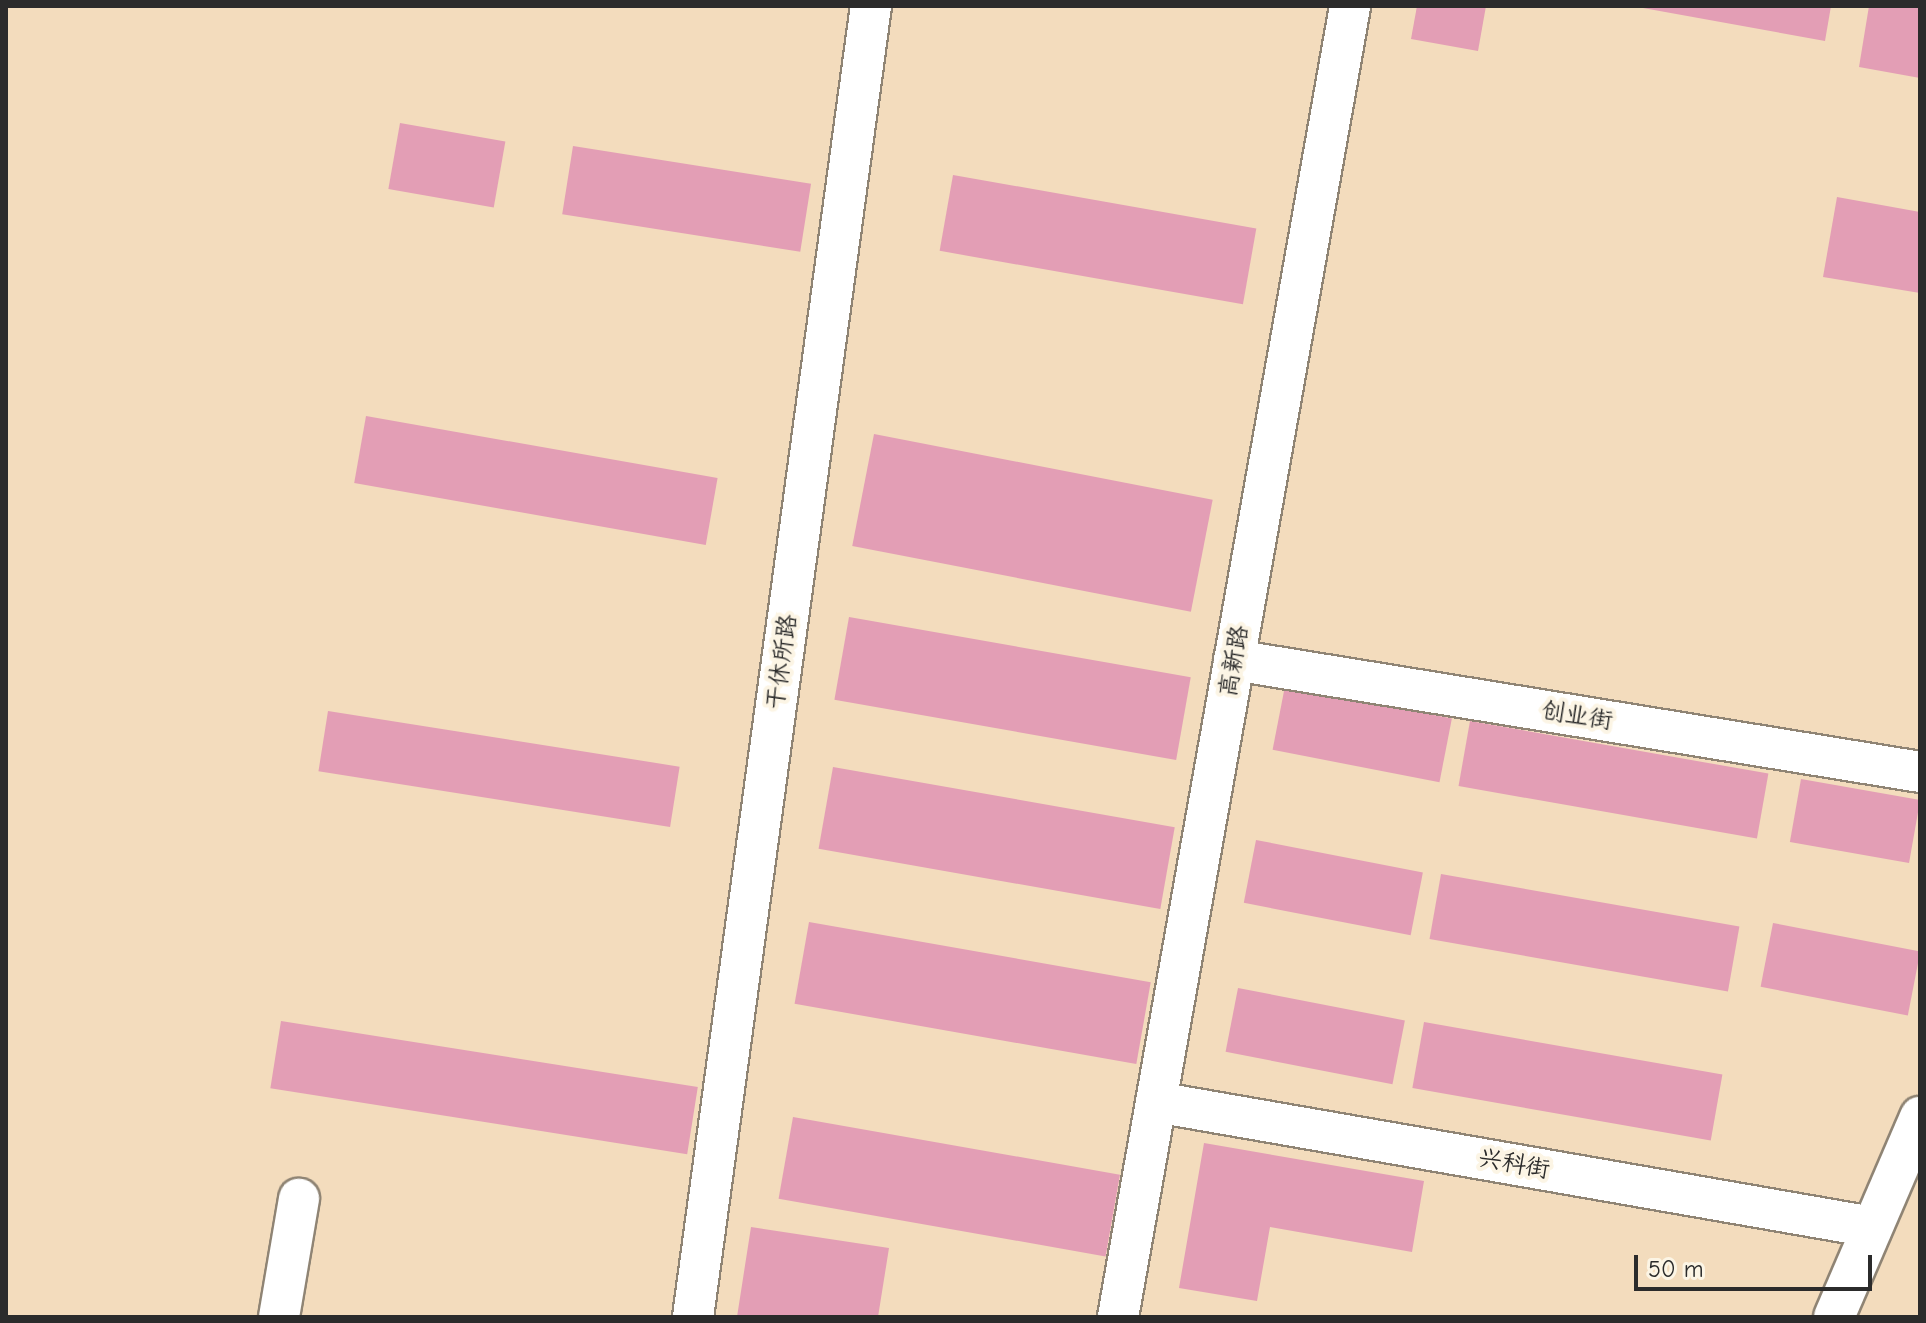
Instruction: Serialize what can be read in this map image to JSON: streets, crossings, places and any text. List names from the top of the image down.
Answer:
{
  "streets": {
    "street": [
      "高新路",
      "干休所路",
      "创业街",
      "兴科街"
    ]
  },
  "crossings": [
    ["高新路", "创业街"],
    ["高新路", "兴科街"]
  ],
  "scale_bar": "50 m"
}
